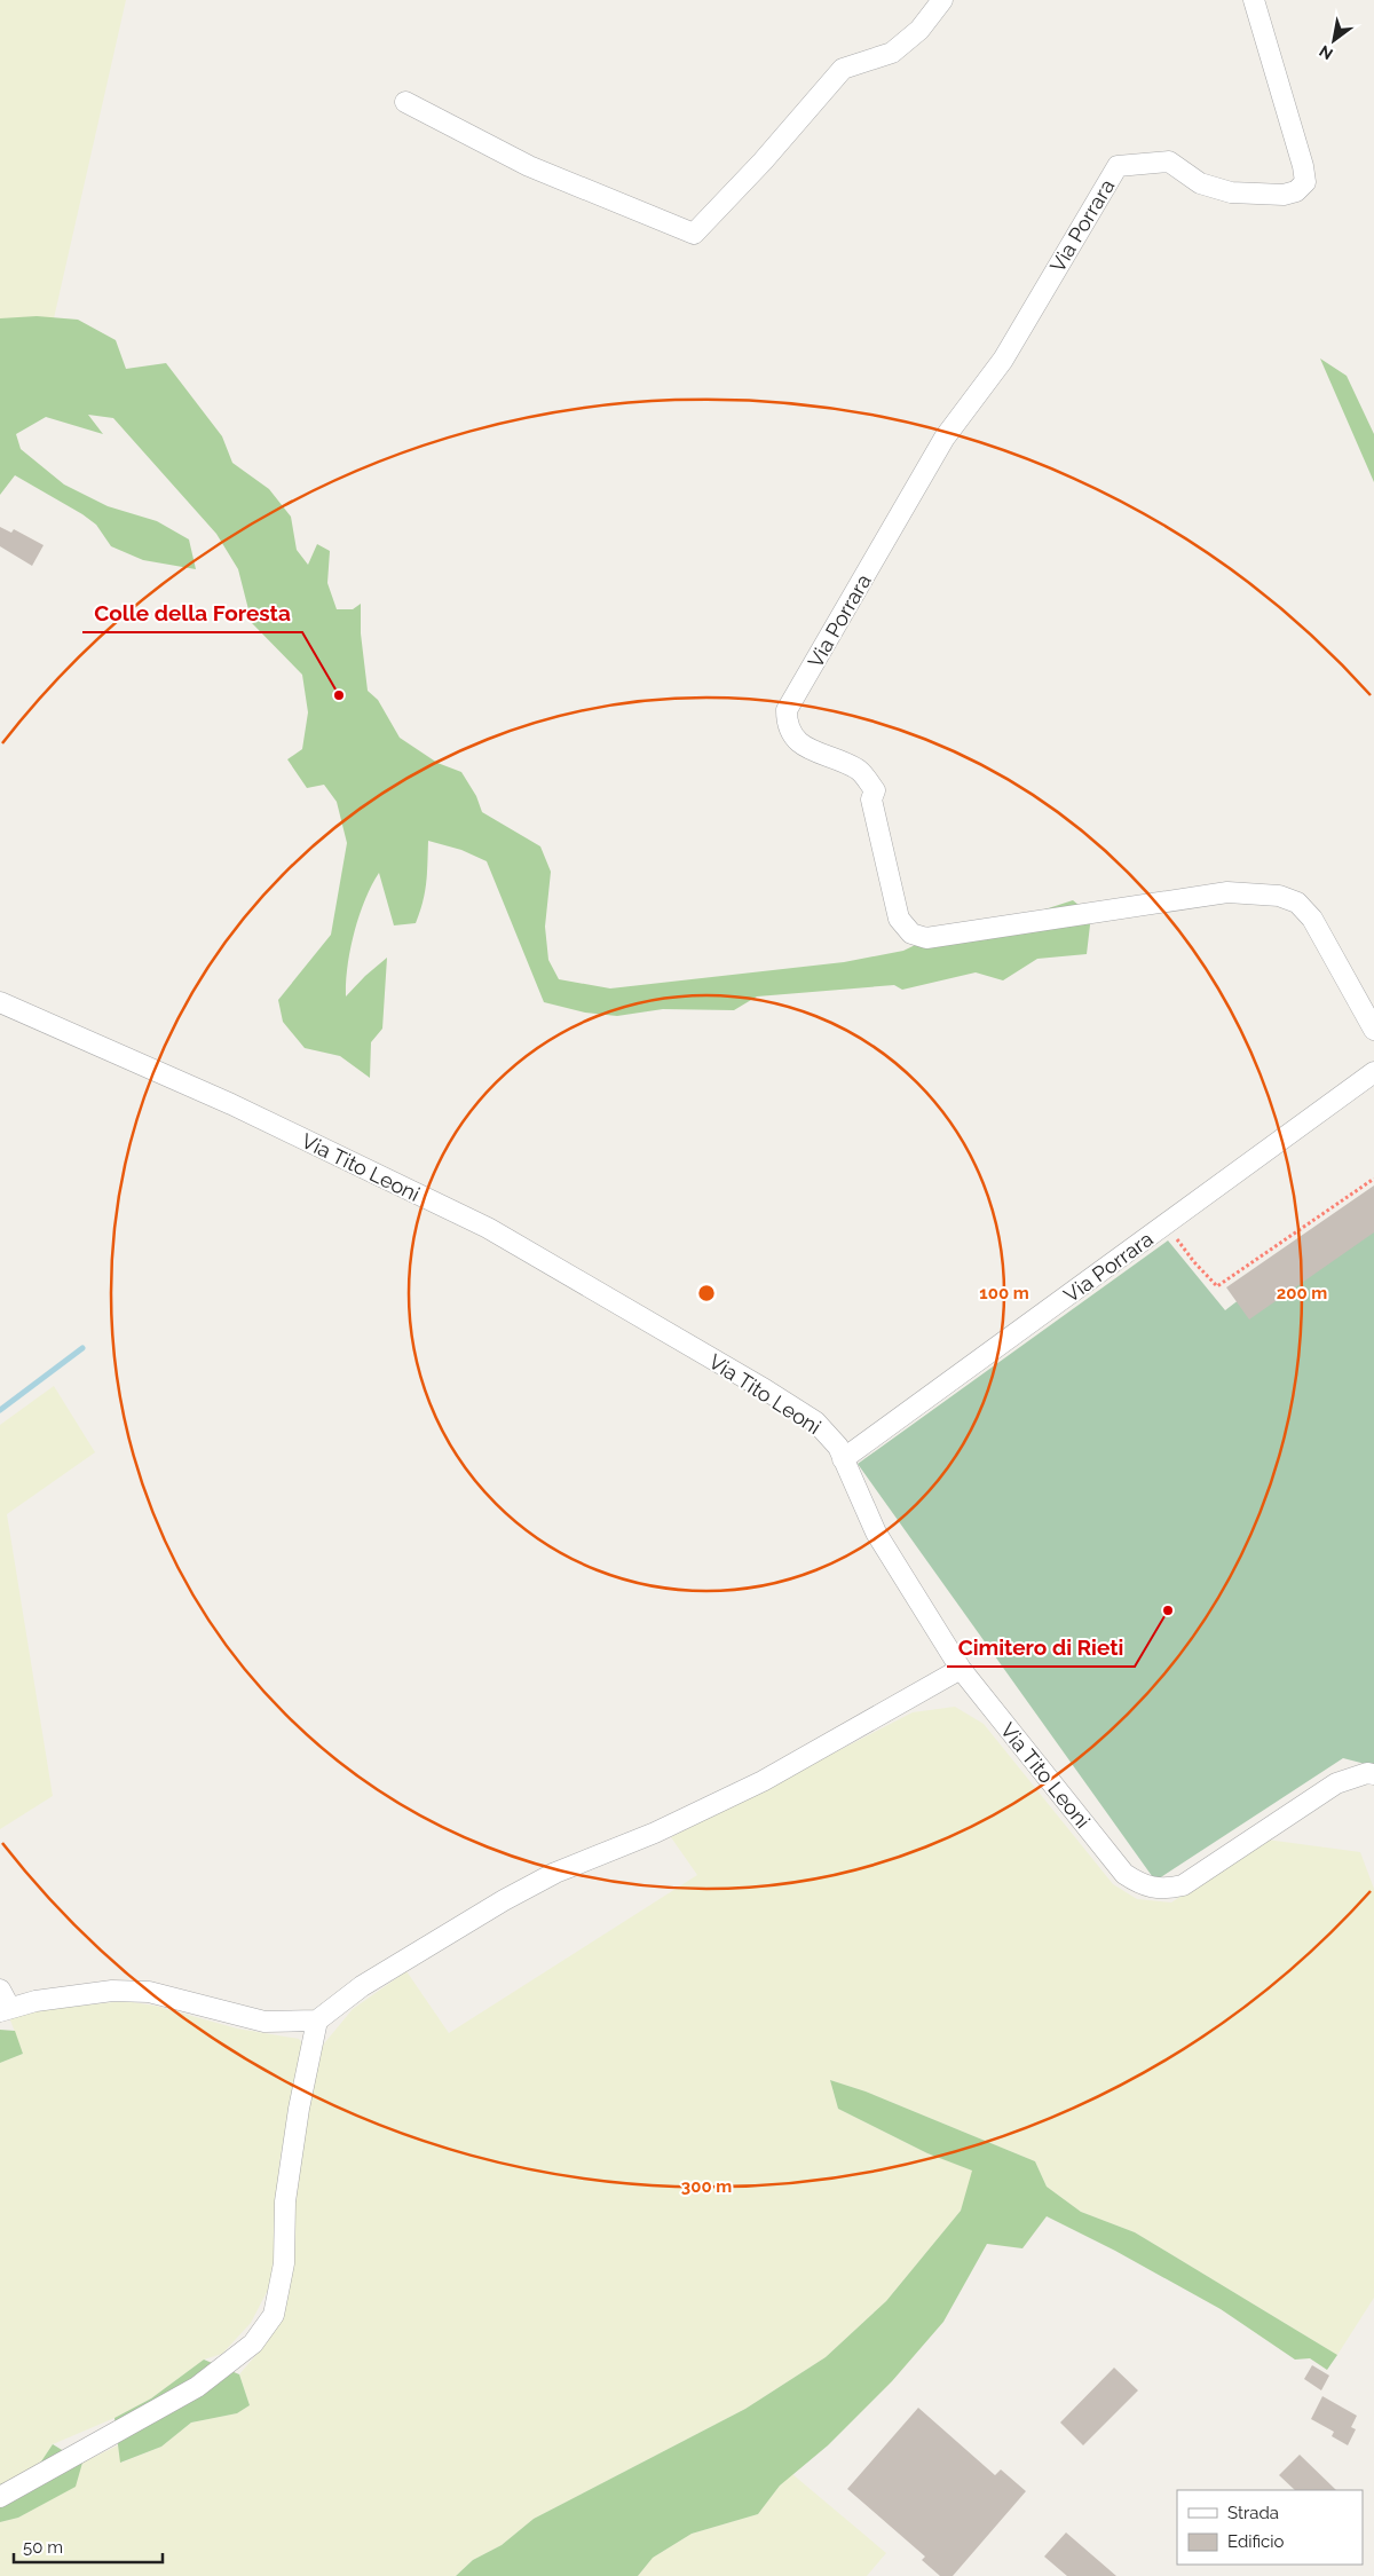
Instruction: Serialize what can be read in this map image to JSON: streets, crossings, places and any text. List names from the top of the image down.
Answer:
{
  "streets": {
    "street": ["Via Porrara", "Via Tito Leoni"]
  },
  "crossings": [
    ["Via Porrara", "Via Tito Leoni"]
  ],
  "places": ["Colle della Foresta", "Cimitero di Rieti"],
  "legend": ["Strada", "Edificio"],
  "scale_bar": "50 m",
  "north": "bottom left",
  "rings": ["100 m", "200 m", "300 m"]
}
